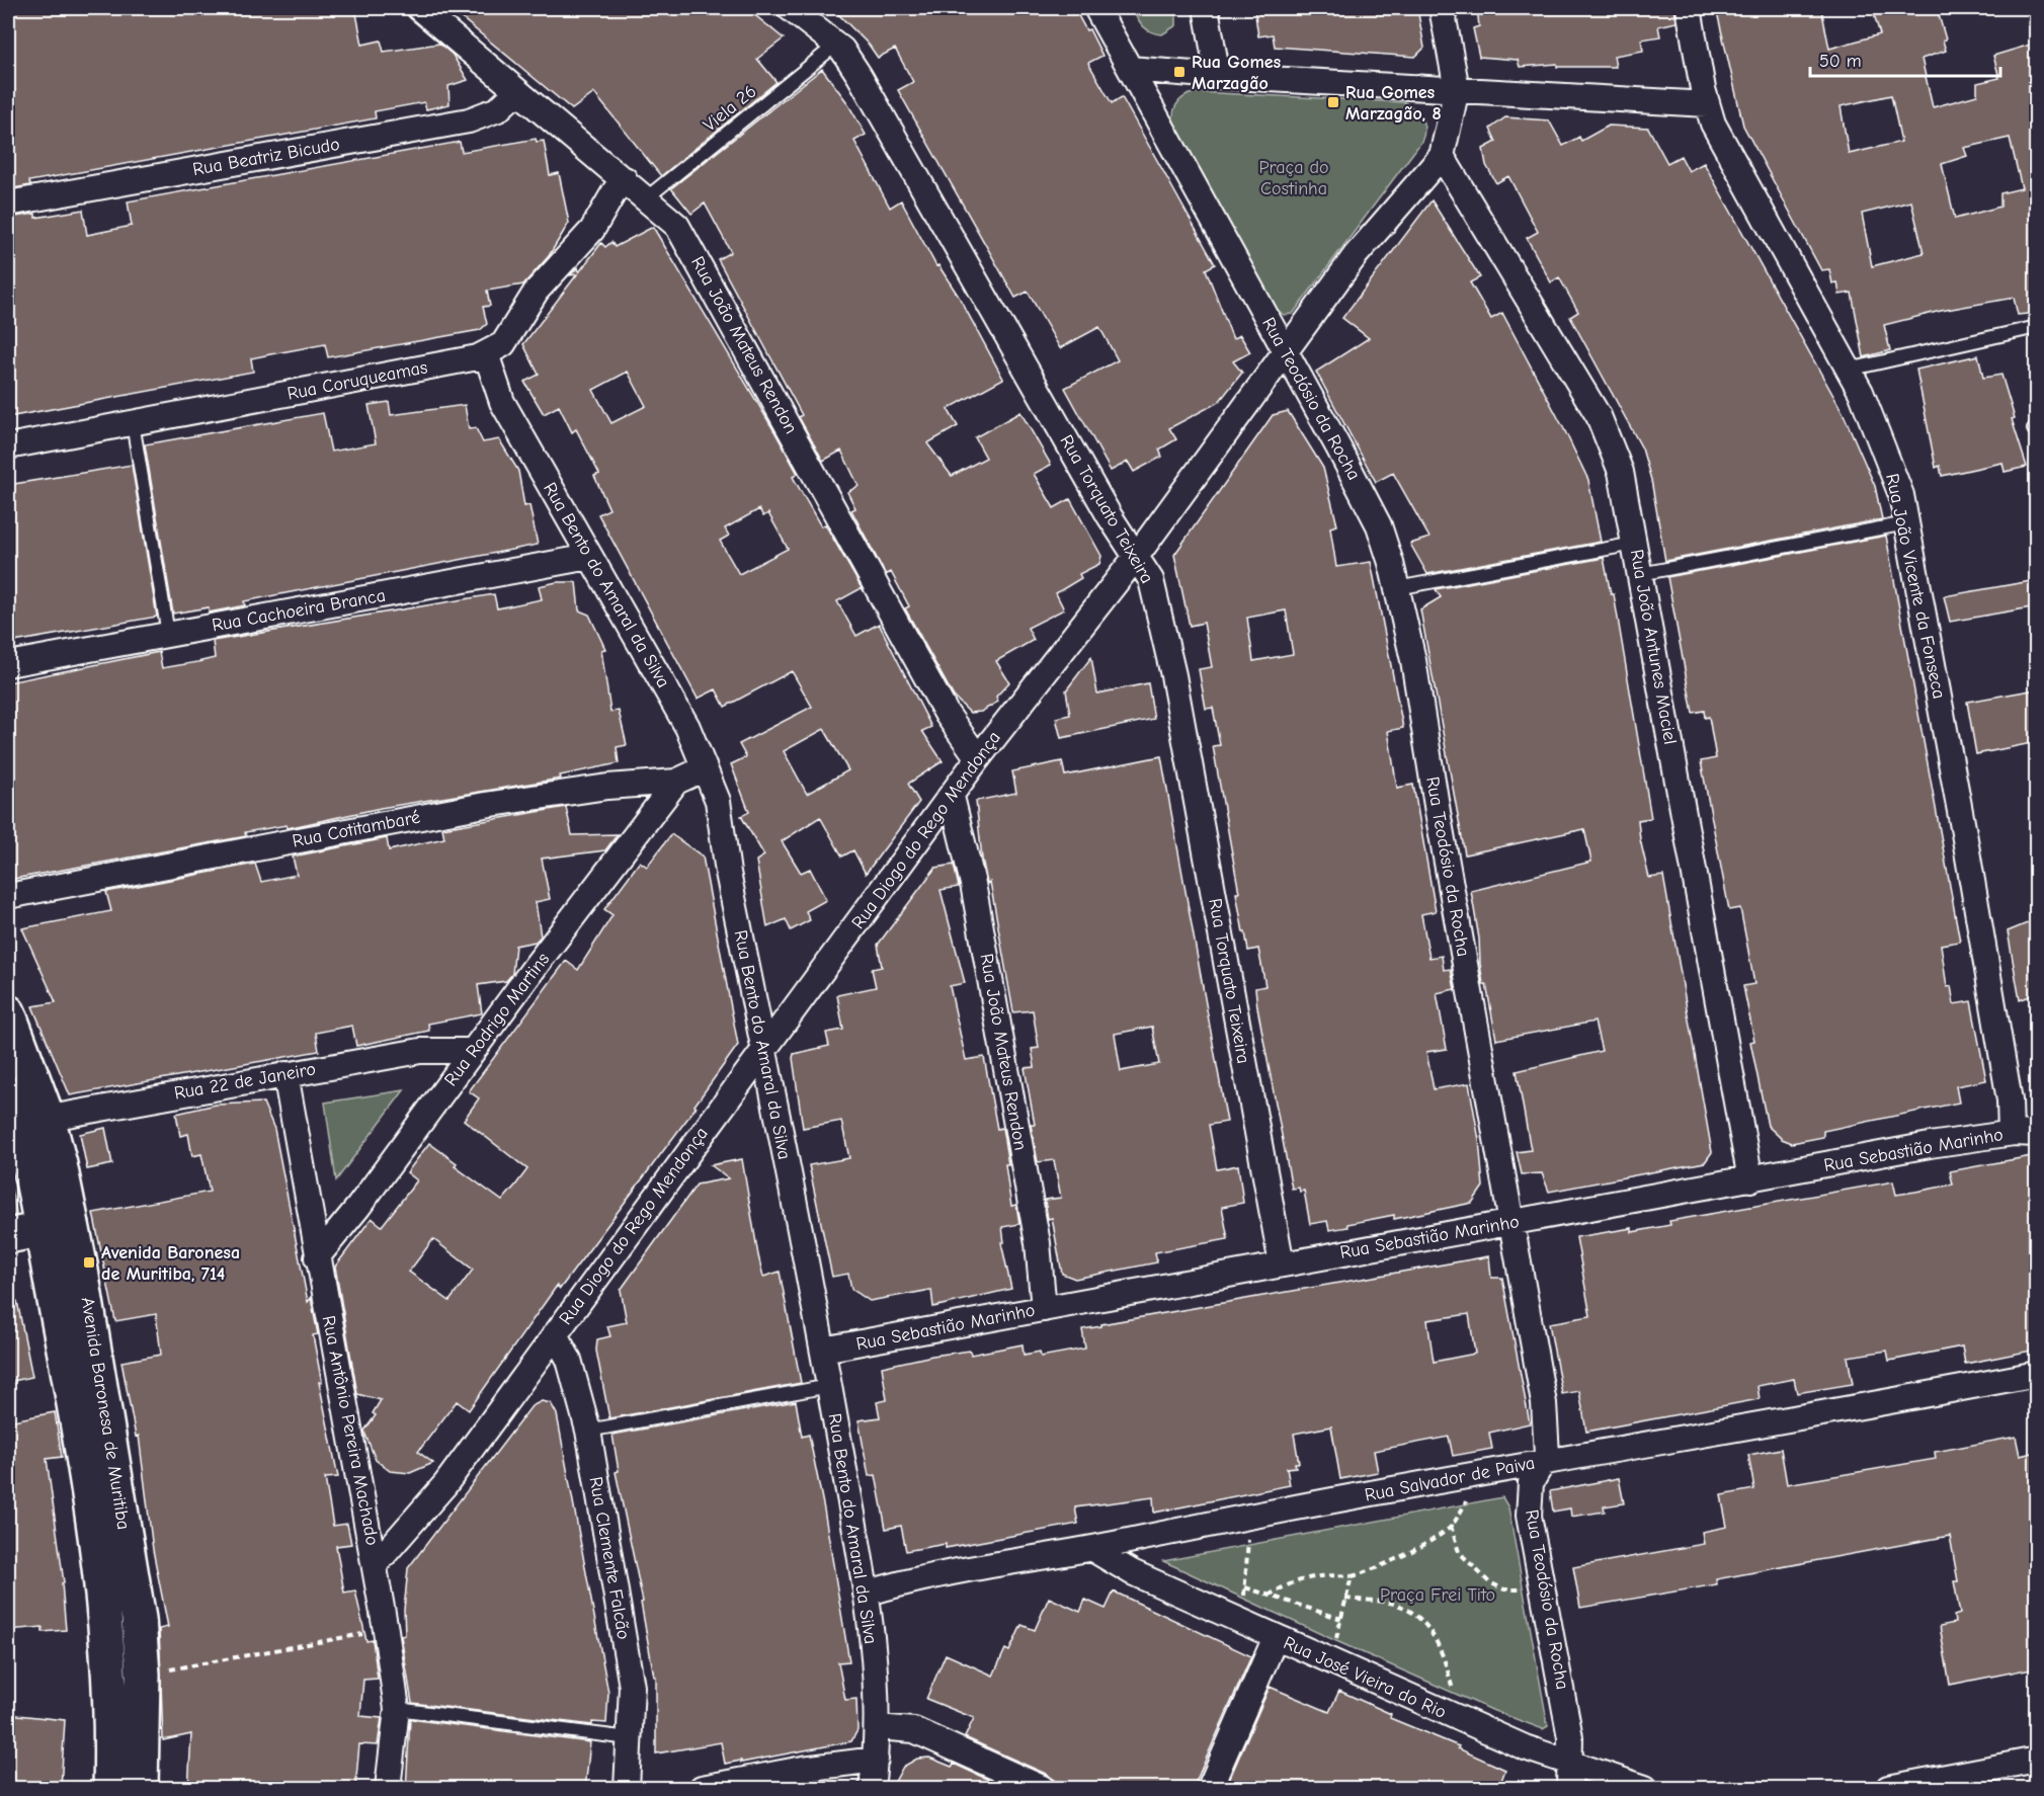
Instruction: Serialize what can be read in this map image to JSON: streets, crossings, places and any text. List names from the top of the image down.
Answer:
{
  "streets": {
    "main road": ["Avenida Baronesa de Muritiba"],
    "street": [
      "Rua Beatriz Bicudo",
      "Rua João Mateus Rendon",
      "Rua Coruqueamas",
      "Rua Teodósio da Rocha",
      "Rua Torquato Teixeira",
      "Rua Bento do Amaral da Silva",
      "Rua João Vicente da Fonseca",
      "Rua Cachoeira Branca",
      "Rua João Antunes Maciel",
      "Rua Cotitambaré",
      "Rua Diogo do Rego Mendonça",
      "Rua Rodrigo Martins",
      "Rua 22 de Janeiro",
      "Rua Sebastião Marinho",
      "Rua Antônio Pereira Machado",
      "Rua Salvador de Paiva",
      "Rua Clemente Falcão",
      "Rua José Vieira do Rio"
    ],
    "lane": ["Viela 26"]
  },
  "crossings": [
    ["Viela 26", "Rua João Mateus Rendon"],
    ["Viela 26", "Rua Torquato Teixeira"],
    ["Rua Beatriz Bicudo", "Rua João Mateus Rendon"],
    ["Rua João Mateus Rendon", "Rua Coruqueamas"],
    ["Rua João Mateus Rendon", "Rua Diogo do Rego Mendonça"],
    ["Rua João Mateus Rendon", "Rua Sebastião Marinho"],
    ["Rua Coruqueamas", "Rua Bento do Amaral da Silva"],
    ["Rua Teodósio da Rocha", "Rua Diogo do Rego Mendonça"],
    ["Rua Teodósio da Rocha", "Rua Sebastião Marinho"],
    ["Rua Teodósio da Rocha", "Rua Salvador de Paiva"],
    ["Rua Teodósio da Rocha", "Rua José Vieira do Rio"],
    ["Rua Torquato Teixeira", "Rua Diogo do Rego Mendonça"],
    ["Rua Torquato Teixeira", "Rua Sebastião Marinho"],
    ["Rua Bento do Amaral da Silva", "Rua Cachoeira Branca"],
    ["Rua Bento do Amaral da Silva", "Rua Cotitambaré"],
    ["Rua Bento do Amaral da Silva", "Rua Diogo do Rego Mendonça"],
    ["Rua Bento do Amaral da Silva", "Rua Sebastião Marinho"],
    ["Rua Bento do Amaral da Silva", "Rua Salvador de Paiva"],
    ["Rua João Vicente da Fonseca", "Rua Sebastião Marinho"],
    ["Rua João Antunes Maciel", "Rua Diogo do Rego Mendonça"],
    ["Rua João Antunes Maciel", "Rua Sebastião Marinho"],
    ["Rua Cotitambaré", "Rua Rodrigo Martins"],
    ["Rua Diogo do Rego Mendonça", "Rua Antônio Pereira Machado"],
    ["Rua Diogo do Rego Mendonça", "Rua Clemente Falcão"],
    ["Rua Rodrigo Martins", "Rua 22 de Janeiro"],
    ["Rua Rodrigo Martins", "Rua Antônio Pereira Machado"],
    ["Rua 22 de Janeiro", "Avenida Baronesa de Muritiba"],
    ["Rua 22 de Janeiro", "Rua Antônio Pereira Machado"],
    ["Rua Salvador de Paiva", "Rua José Vieira do Rio"]
  ],
  "parks": ["Praça do Costinha", "Praça Frei Tito"],
  "places": {
    "transit": ["Rua Gomes Marzagão", "Rua Gomes Marzagão, 8", "Avenida Baronesa de Muritiba, 714"]
  },
  "scale_bar": "50 m"
}
